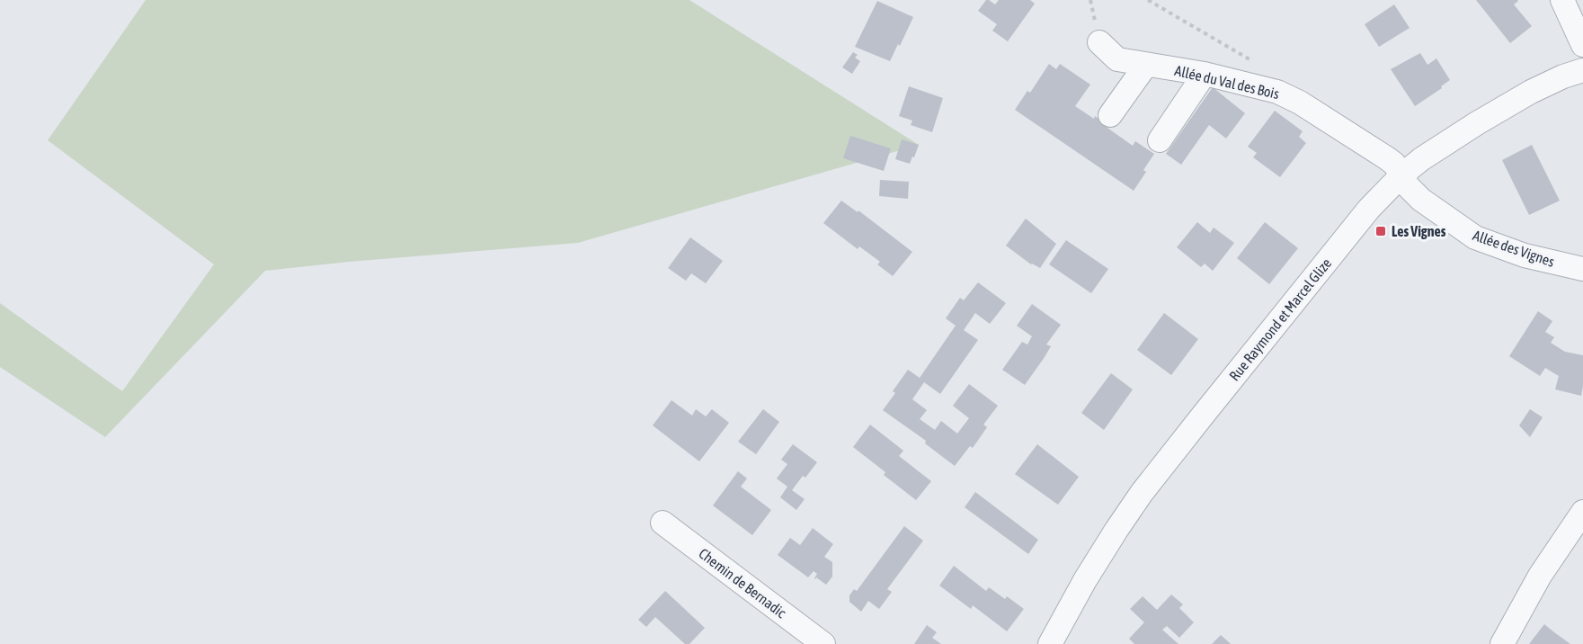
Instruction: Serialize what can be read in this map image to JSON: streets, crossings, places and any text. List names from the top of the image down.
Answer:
{
  "streets": {
    "street": [
      "Allée du Val des Bois",
      "Allée des Vignes",
      "Rue Raymond et Marcel Glize",
      "Chemin de Bernadic"
    ]
  },
  "crossings": [
    ["Allée du Val des Bois", "Allée des Vignes"],
    ["Allée du Val des Bois", "Rue Raymond et Marcel Glize"],
    ["Allée des Vignes", "Rue Raymond et Marcel Glize"]
  ],
  "places": {
    "transit": ["Les Vignes"]
  }
}
